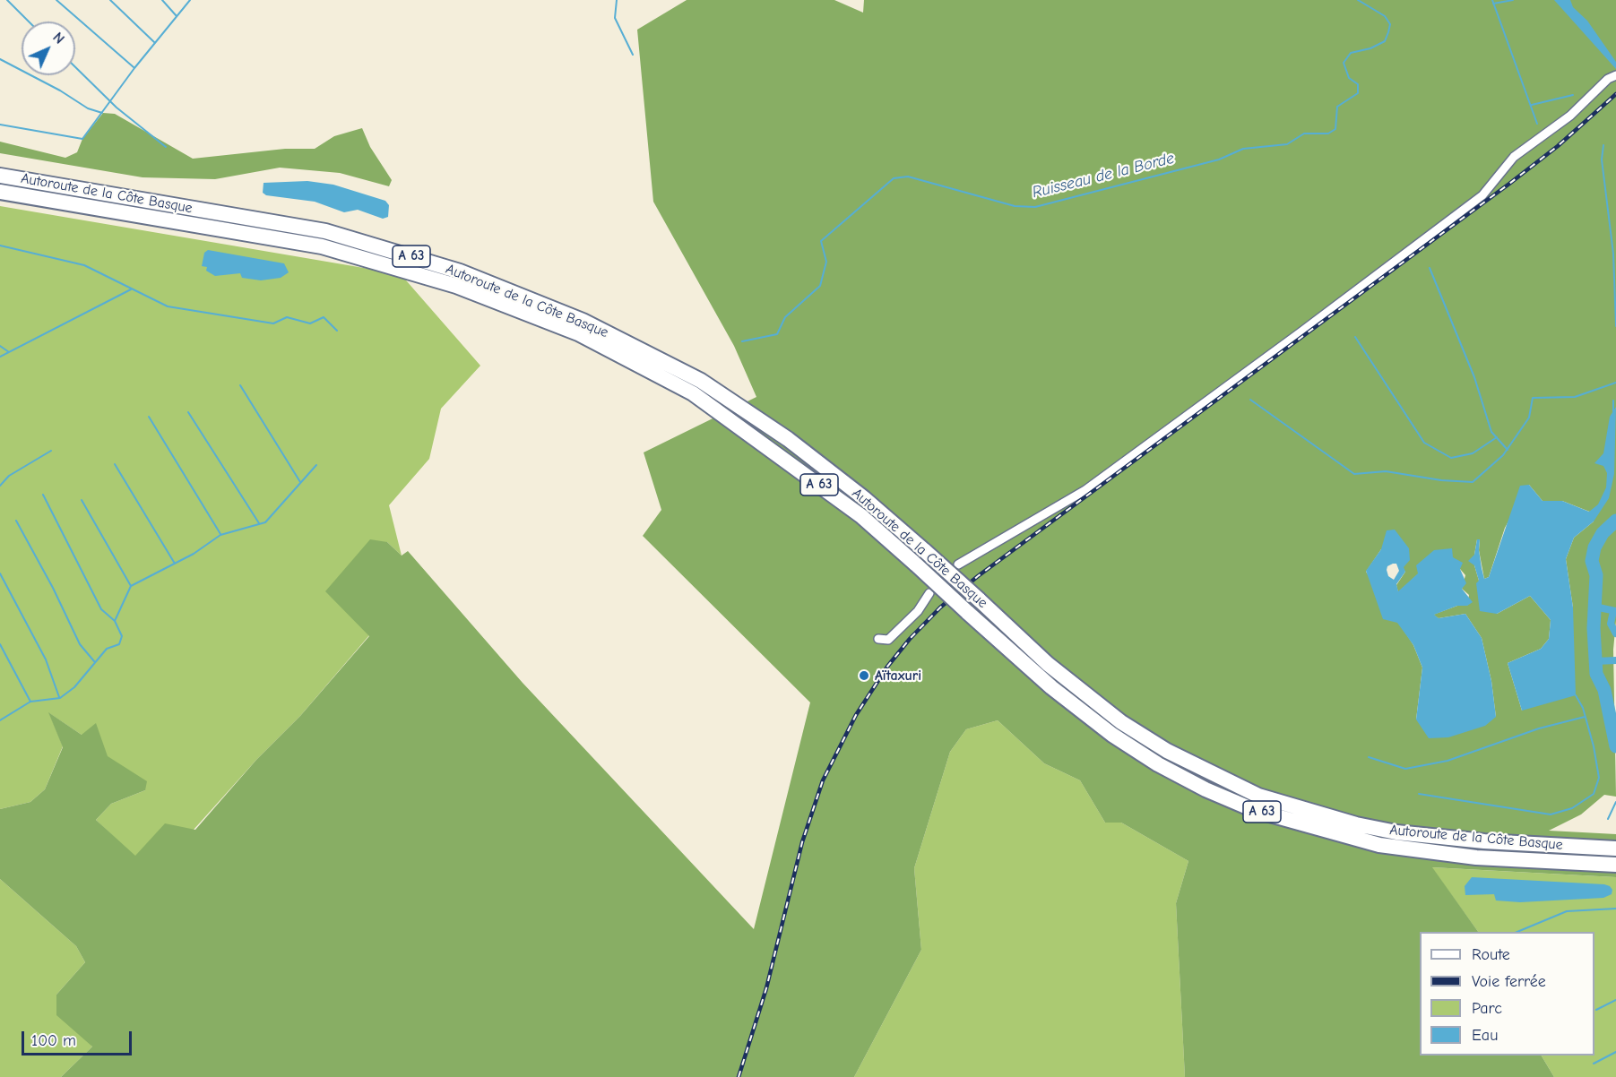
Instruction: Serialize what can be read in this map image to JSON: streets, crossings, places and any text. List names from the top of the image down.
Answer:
{
  "streets": {
    "highway": ["Autoroute de la Côte Basque", "A 63"]
  },
  "water": ["Ruisseau de la Borde"],
  "places": ["Aïtaxuri"],
  "legend": [
    "Route",
    "Voie ferrée",
    "Parc",
    "Eau"
  ],
  "scale_bar": "100 m",
  "north": "top right"
}
